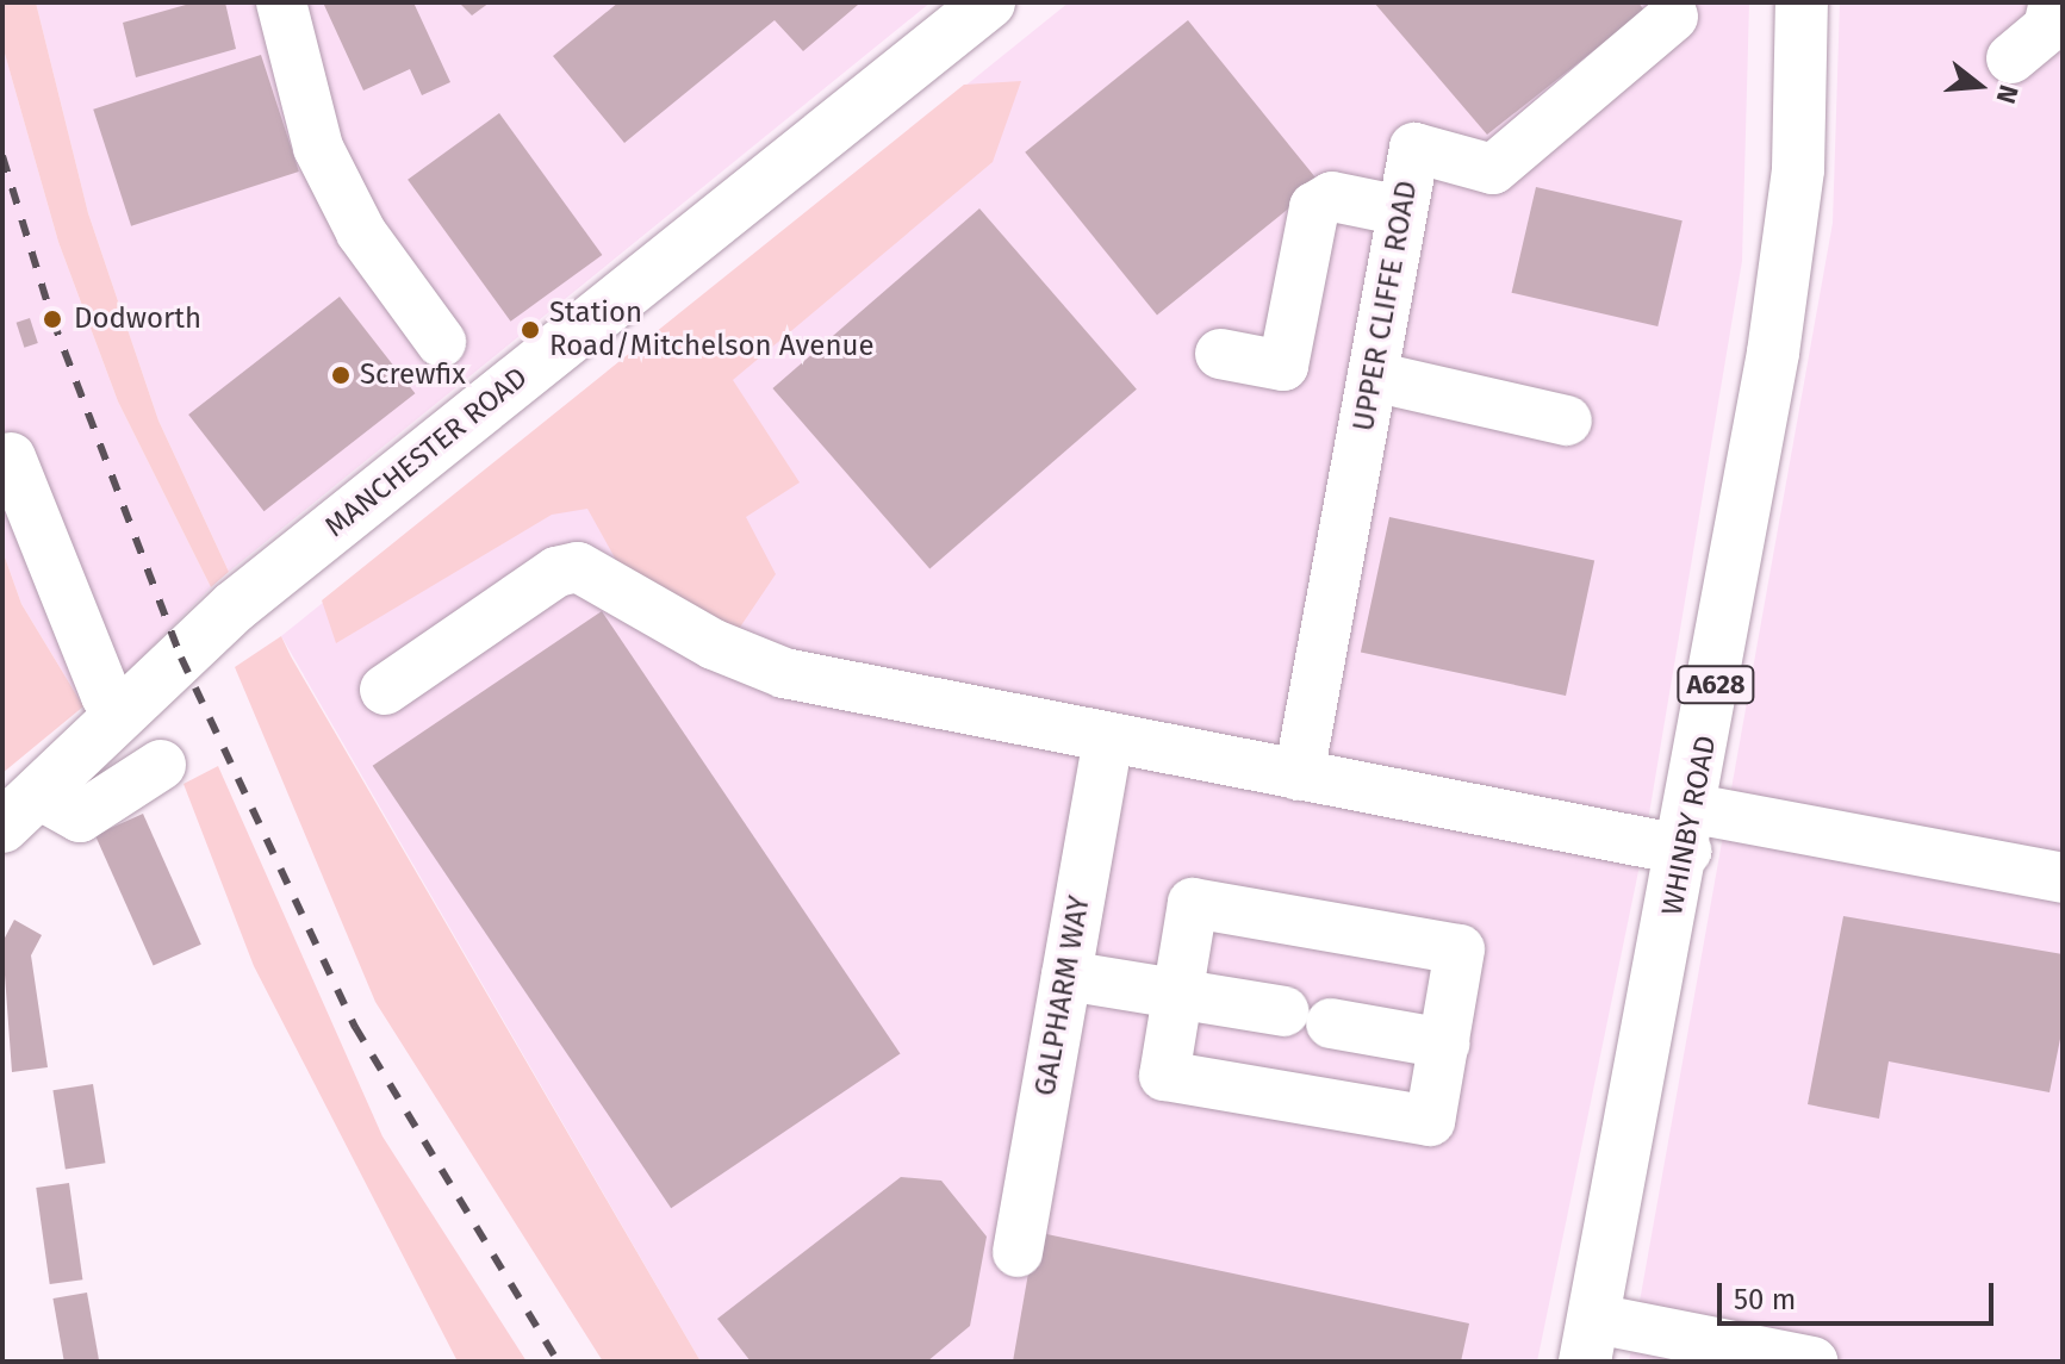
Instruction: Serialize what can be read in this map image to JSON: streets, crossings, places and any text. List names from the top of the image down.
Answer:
{
  "streets": {
    "main road": ["MANCHESTER ROAD", "A628", "WHINBY ROAD"],
    "street": ["UPPER CLIFFE ROAD", "GALPHARM WAY"]
  },
  "places": ["Dodworth", "Station Road/Mitchelson Avenue", "Screwfix"],
  "scale_bar": "50 m",
  "north": "right"
}
